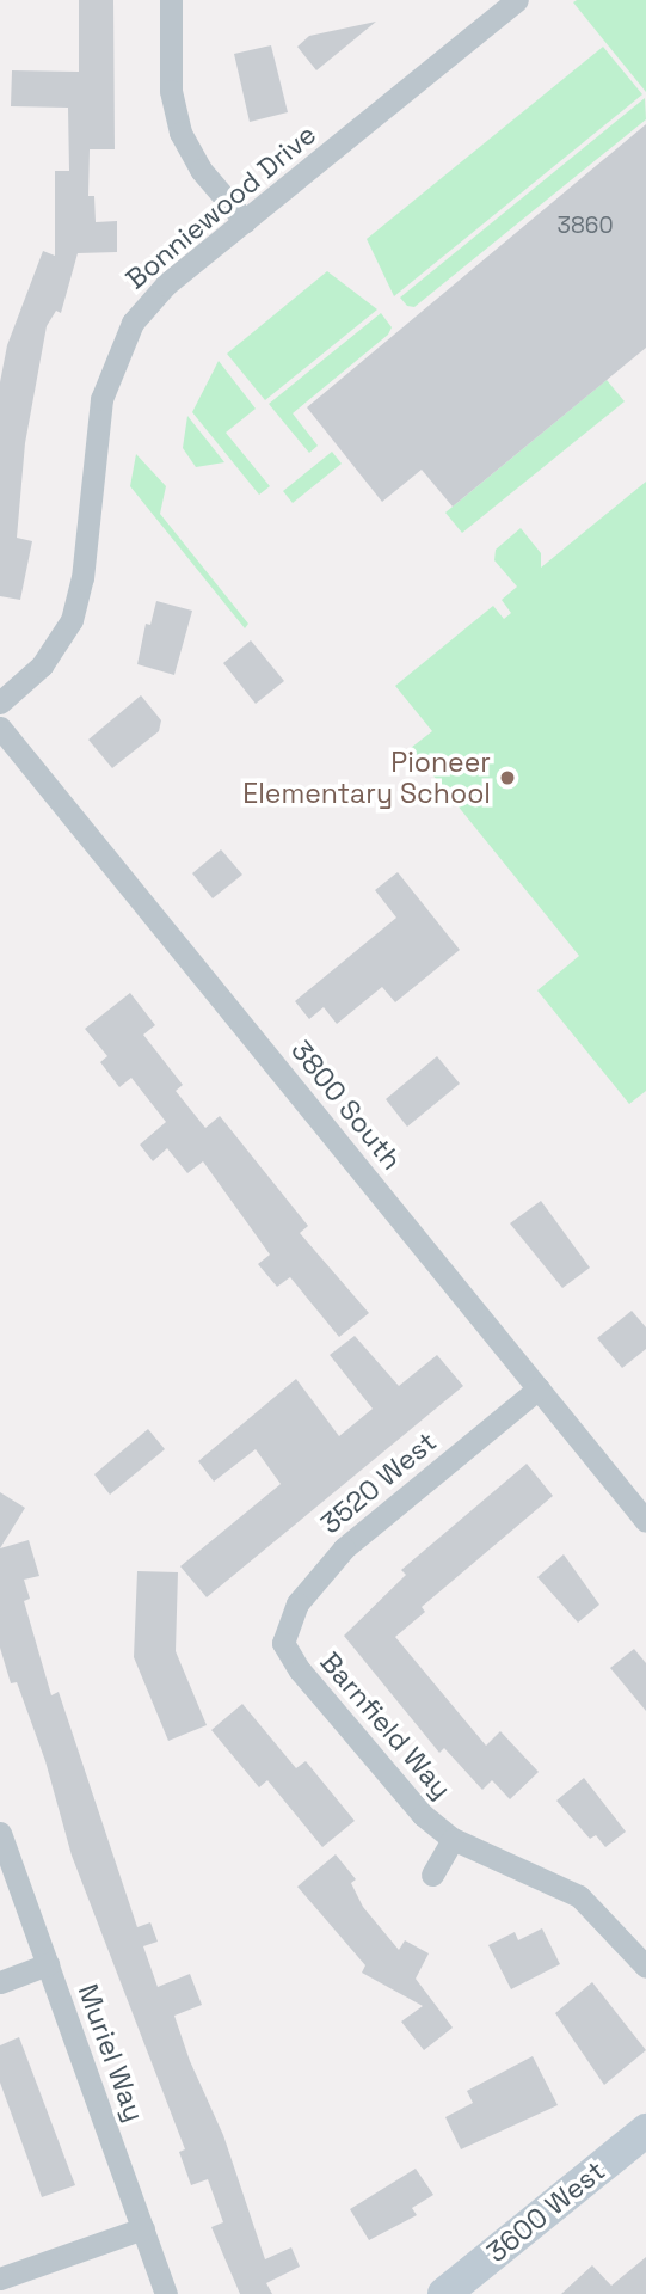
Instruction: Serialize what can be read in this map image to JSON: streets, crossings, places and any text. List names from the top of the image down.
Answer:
{
  "streets": {
    "street": [
      "Bonniewood Drive",
      "3800 South",
      "3520 West",
      "Barnfield Way",
      "Muriel Way",
      "3600 West"
    ]
  },
  "crossings": [
    ["3800 South", "3520 West"],
    ["3520 West", "Barnfield Way"]
  ],
  "places": ["Pioneer Elementary School"],
  "house_numbers": ["3860"]
}
